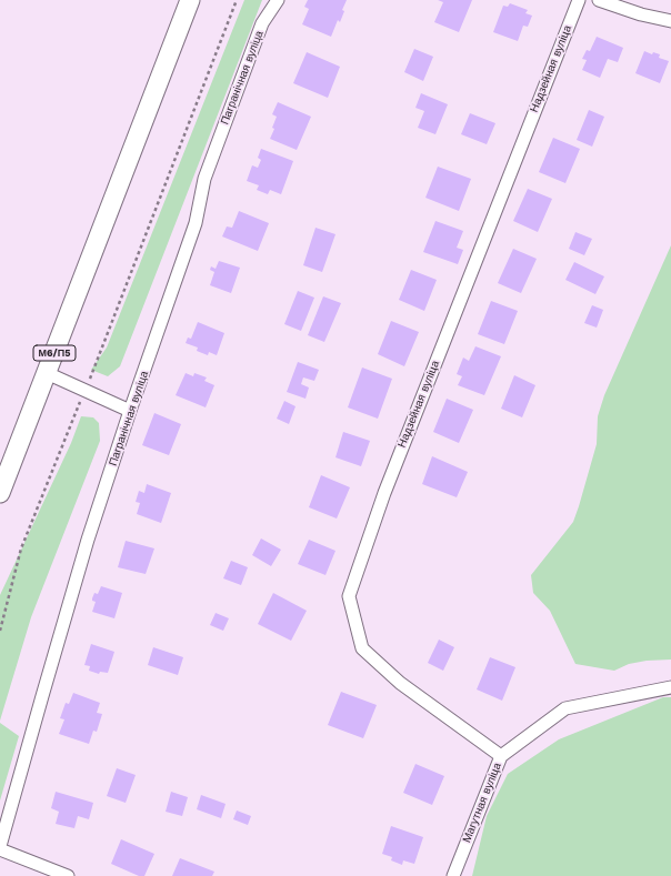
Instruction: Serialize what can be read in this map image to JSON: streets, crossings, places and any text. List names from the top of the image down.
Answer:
{
  "streets": {
    "main road": ["М6/П5"],
    "street": ["Надзейная вуліца", "Пагранічная вуліца", "Магутная вуліца"]
  },
  "crossings": [
    ["Надзейная вуліца", "Магутная вуліца"]
  ]
}
